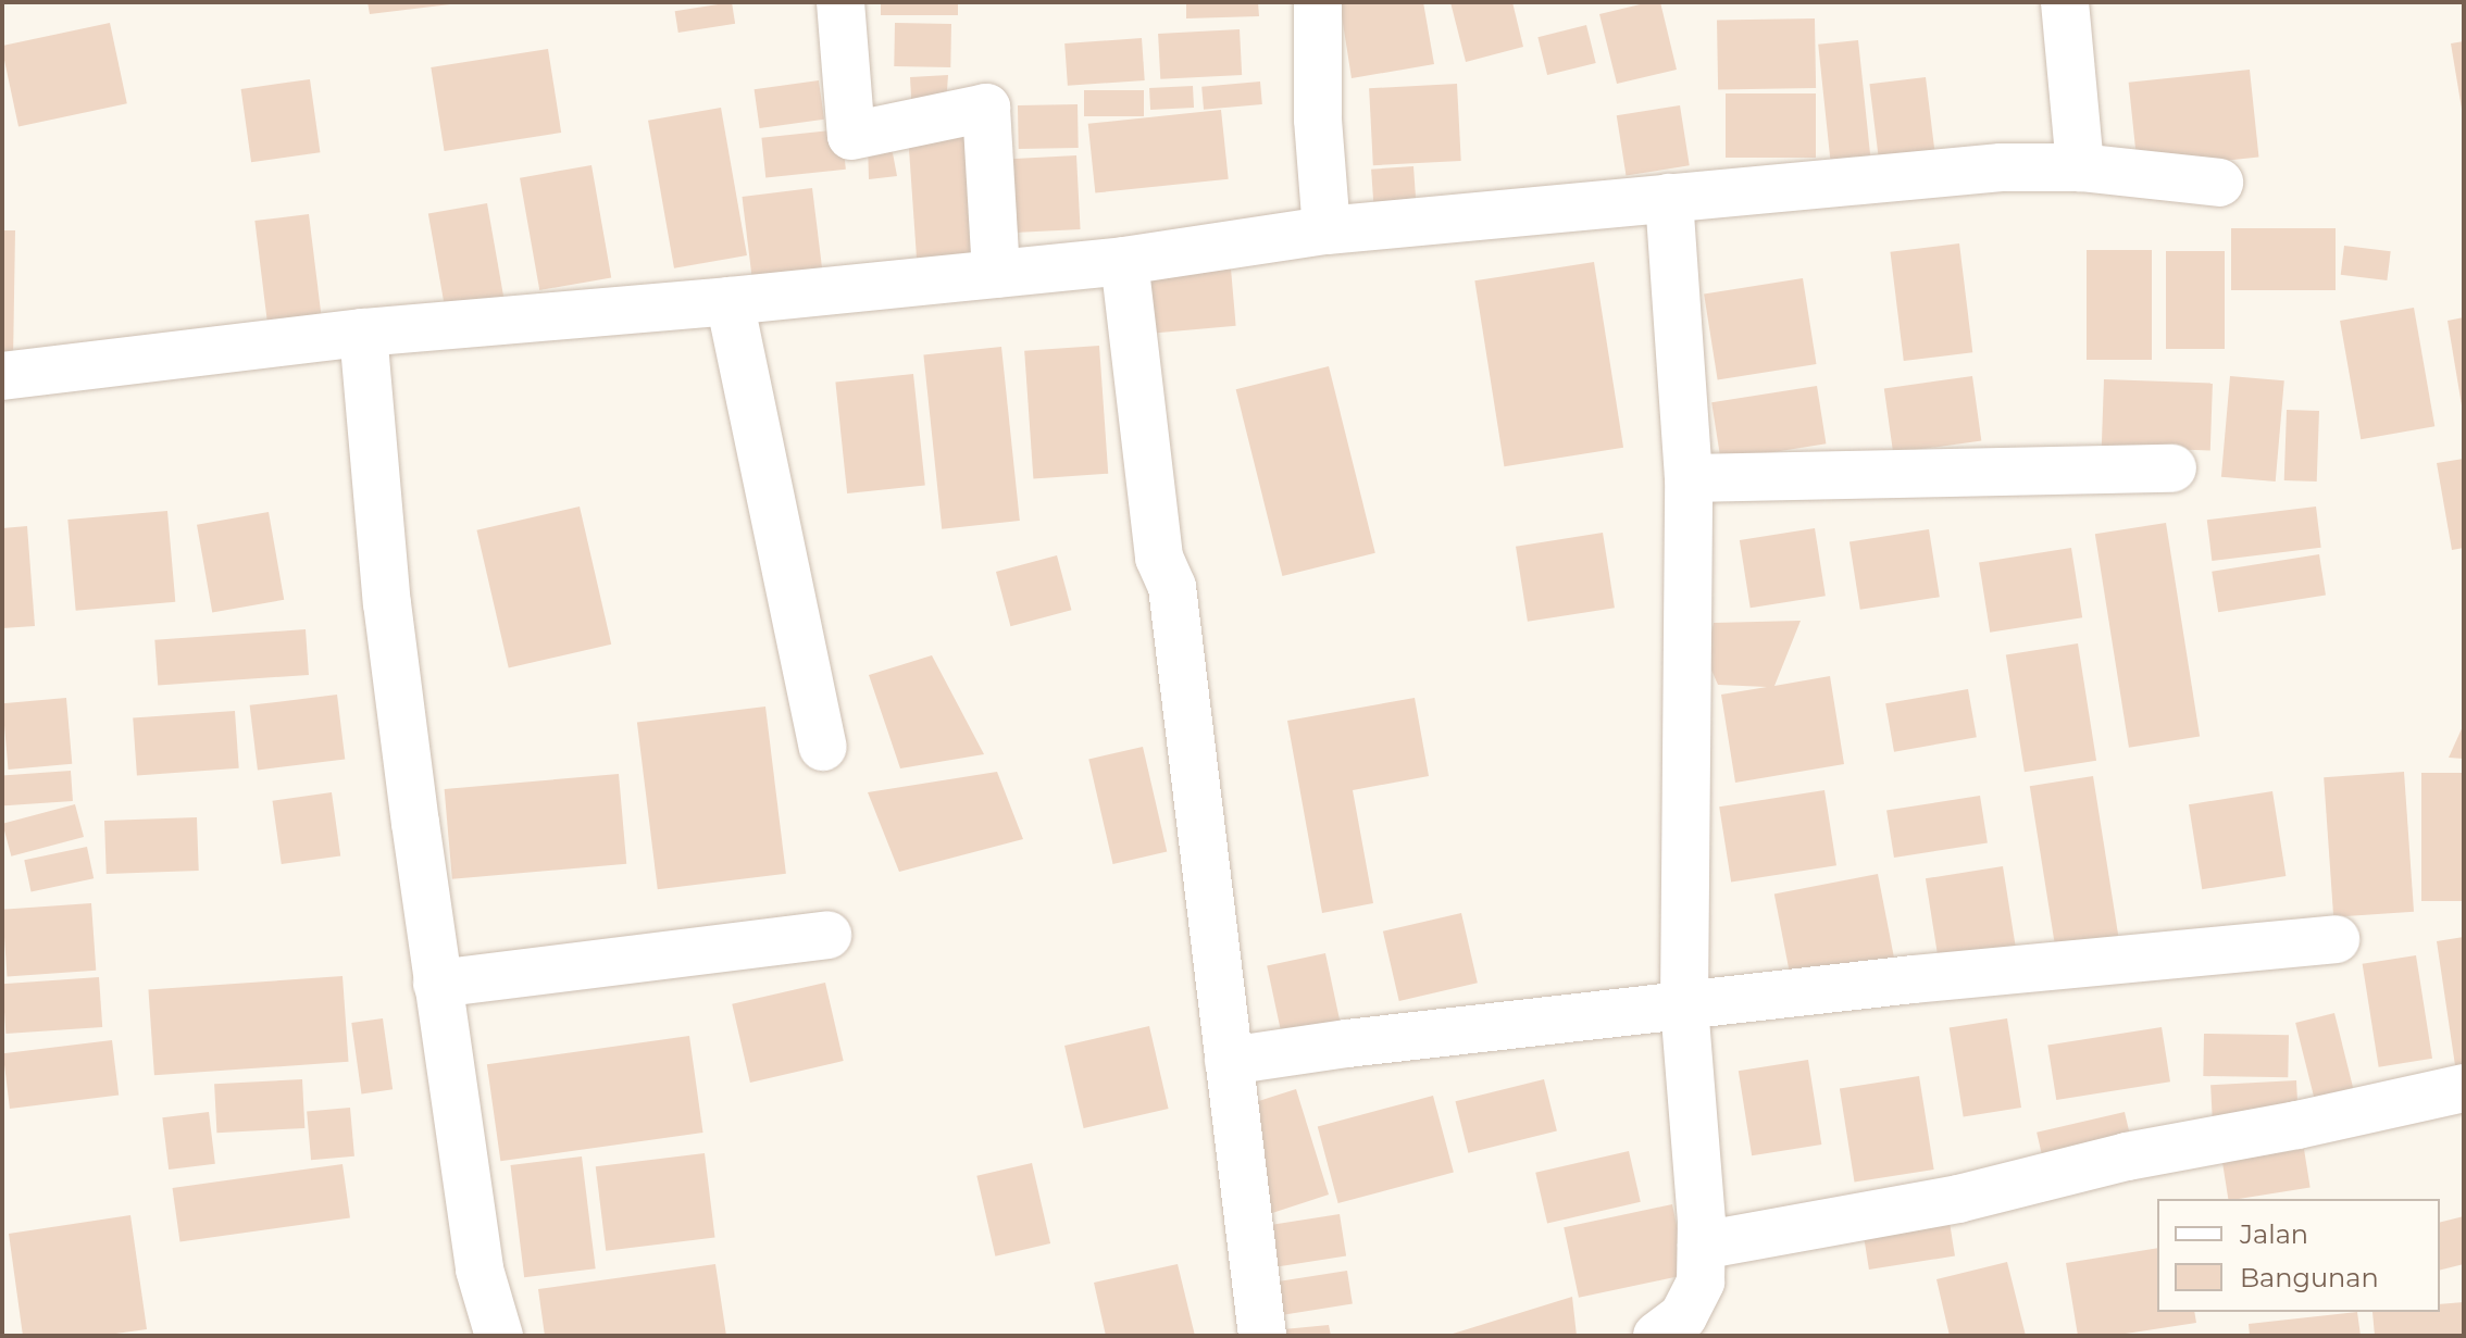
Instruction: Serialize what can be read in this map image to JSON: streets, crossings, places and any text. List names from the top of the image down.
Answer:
{
  "legend": ["Jalan", "Bangunan"]
}
